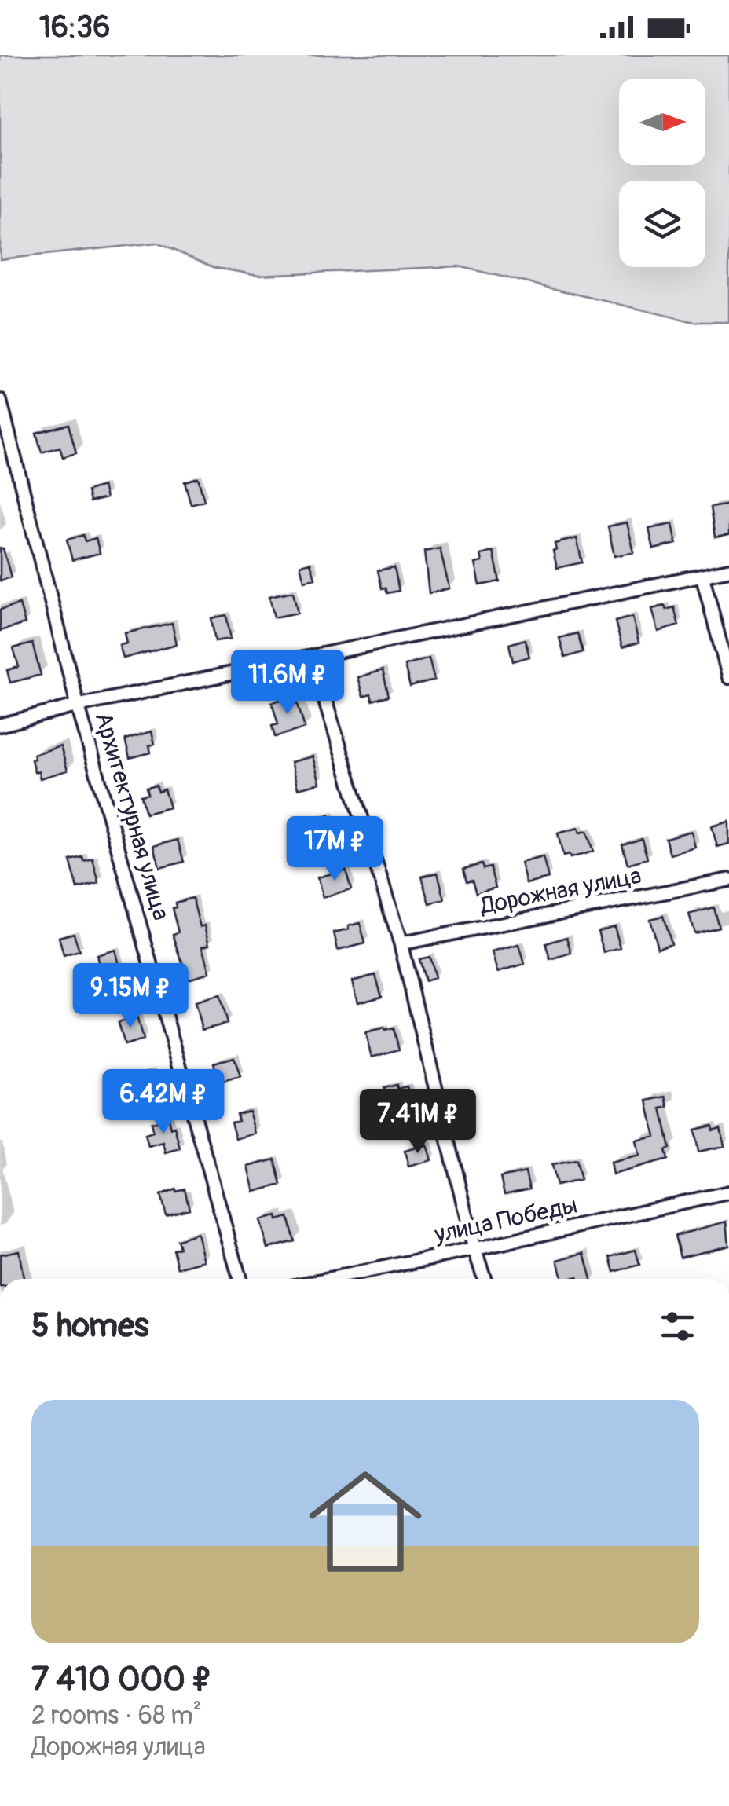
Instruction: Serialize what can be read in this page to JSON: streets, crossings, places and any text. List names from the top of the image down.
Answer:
{
  "streets": {
    "street": ["Архитектурная улица", "Дорожная улица", "улица Победы"]
  },
  "north": "right",
  "page": {
    "status": "16:36",
    "price": [
      "11.6M ₽",
      "17M ₽",
      "9.15M ₽",
      "6.42M ₽",
      "7.41M ₽"
    ],
    "heading": "5 homes",
    "list": [
      {
        "name": "7 410 000 ₽",
        "note": "2 rooms · 68 m² · Дорожная улица"
      }
    ]
  }
}
